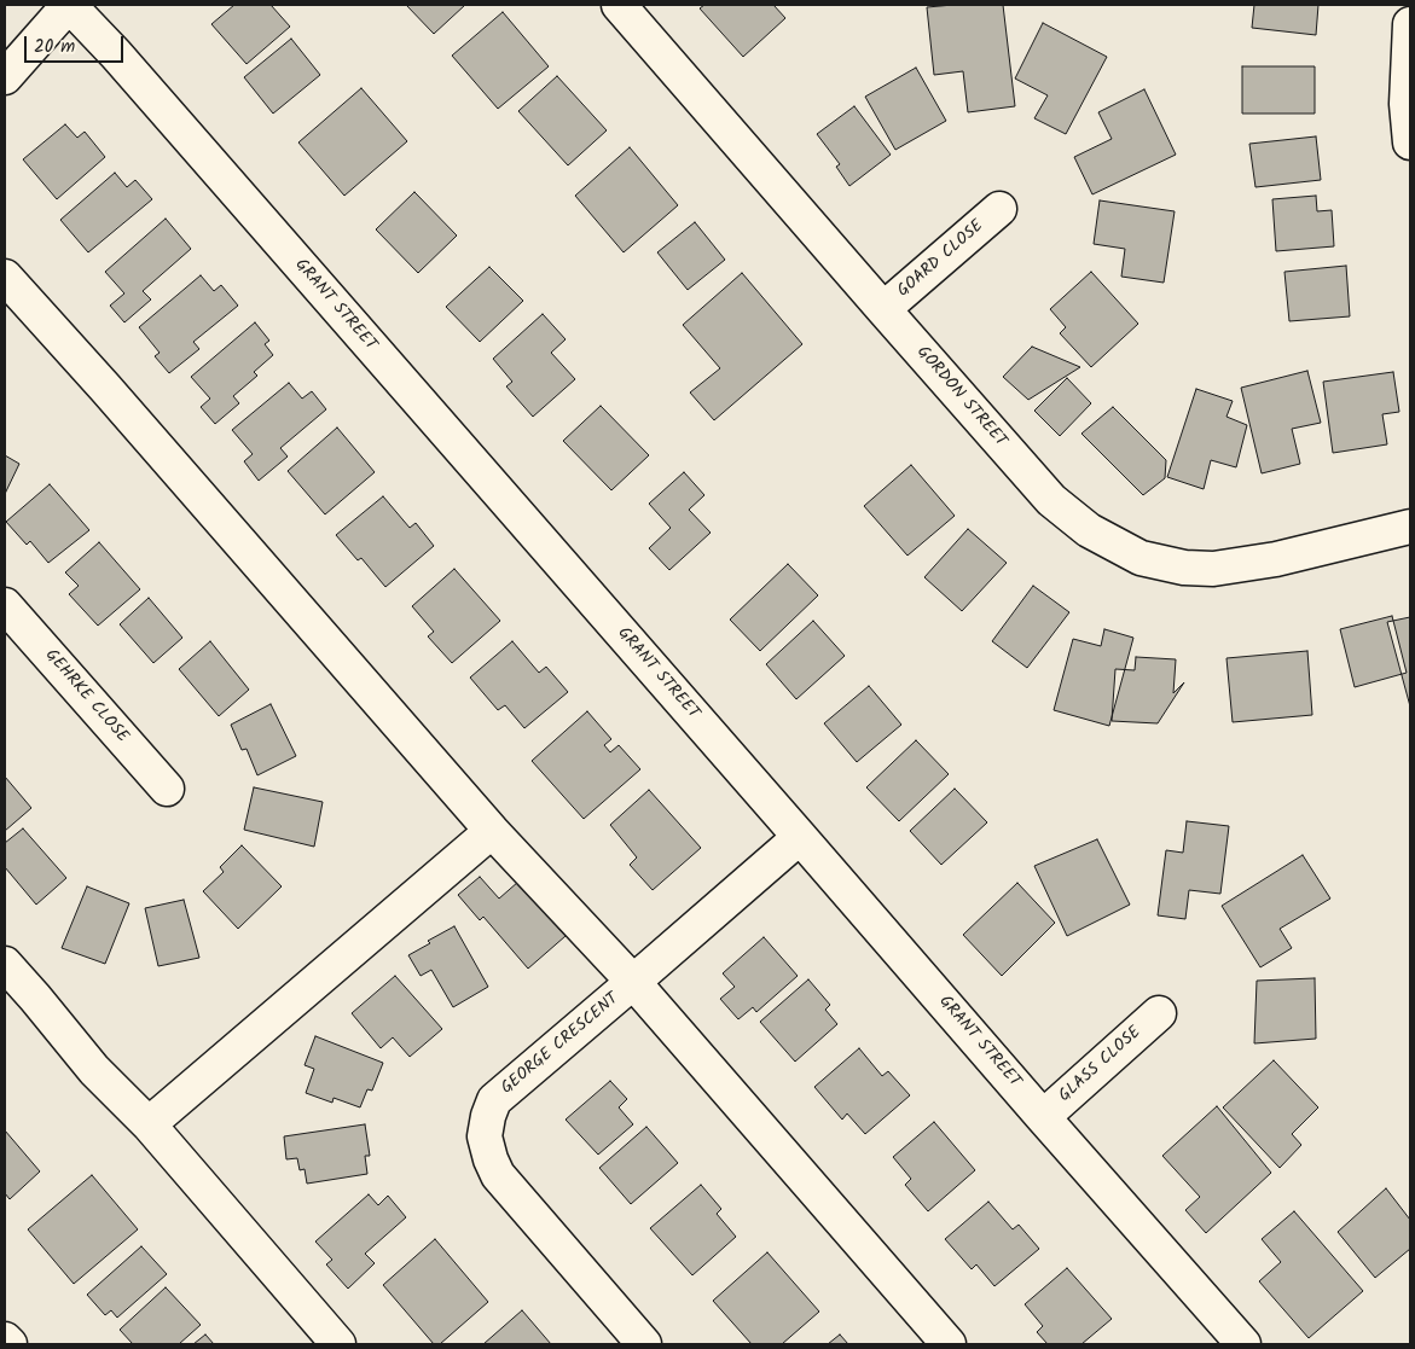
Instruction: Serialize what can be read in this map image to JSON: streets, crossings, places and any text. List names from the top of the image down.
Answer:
{
  "streets": {
    "street": [
      "GOARD CLOSE",
      "GRANT STREET",
      "GORDON STREET",
      "GEHRKE CLOSE",
      "GEORGE CRESCENT",
      "GLASS CLOSE"
    ]
  },
  "crossings": [
    ["GOARD CLOSE", "GORDON STREET"],
    ["GRANT STREET", "GEORGE CRESCENT"],
    ["GRANT STREET", "GLASS CLOSE"]
  ],
  "scale_bar": "20 m"
}
